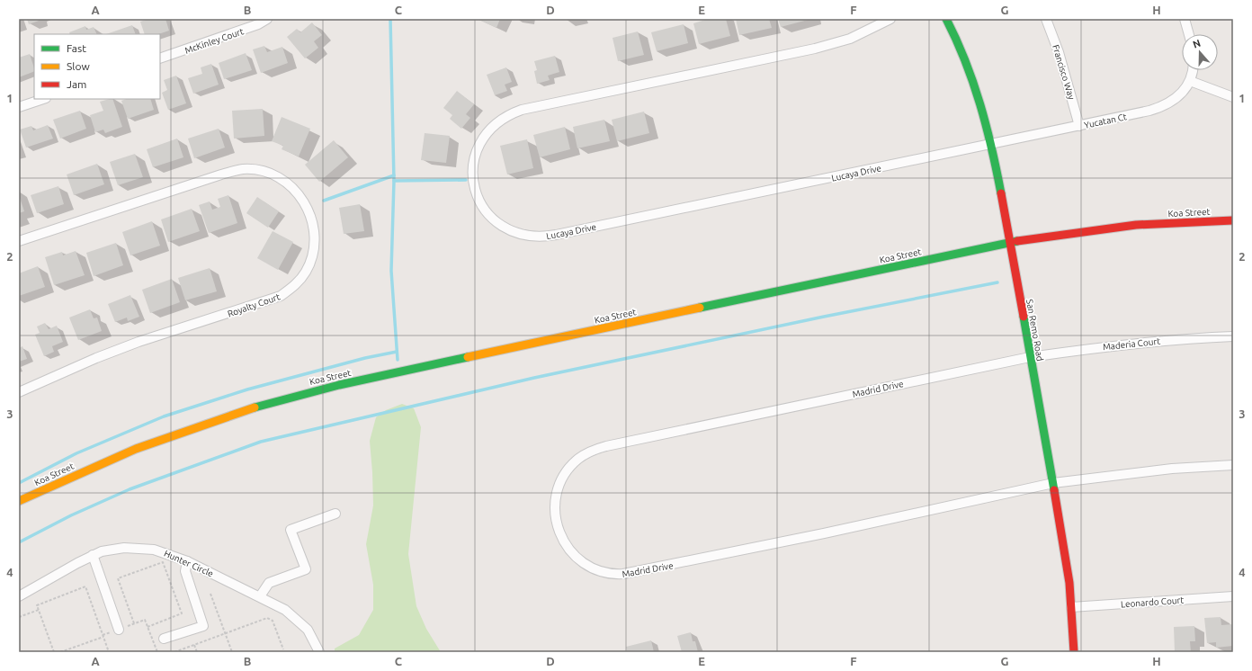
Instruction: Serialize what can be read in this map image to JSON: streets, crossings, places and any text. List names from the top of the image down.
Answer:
{
  "streets": {
    "main road": ["Koa Street", "San Remo Road"],
    "street": [
      "McKinley Court",
      "Francisco Way",
      "Yucatan Ct",
      "Lucaya Drive",
      "Royalty Court",
      "Maderia Court",
      "Madrid Drive",
      "Hunter Circle",
      "Leonardo Court"
    ]
  },
  "crossings": [
    ["Francisco Way", "Yucatan Ct"],
    ["Yucatan Ct", "Lucaya Drive"],
    ["Yucatan Ct", "San Remo Road"],
    ["Lucaya Drive", "San Remo Road"],
    ["Koa Street", "San Remo Road"],
    ["San Remo Road", "Maderia Court"],
    ["San Remo Road", "Madrid Drive"],
    ["San Remo Road", "Leonardo Court"],
    ["Maderia Court", "Madrid Drive"]
  ],
  "legend": ["Fast", "Slow", "Jam"],
  "north": "top",
  "grid": {
    "columns": [
      "A",
      "B",
      "C",
      "D",
      "E",
      "F",
      "G",
      "H"
    ],
    "rows": [
      "1",
      "2",
      "3",
      "4"
    ]
  }
}
